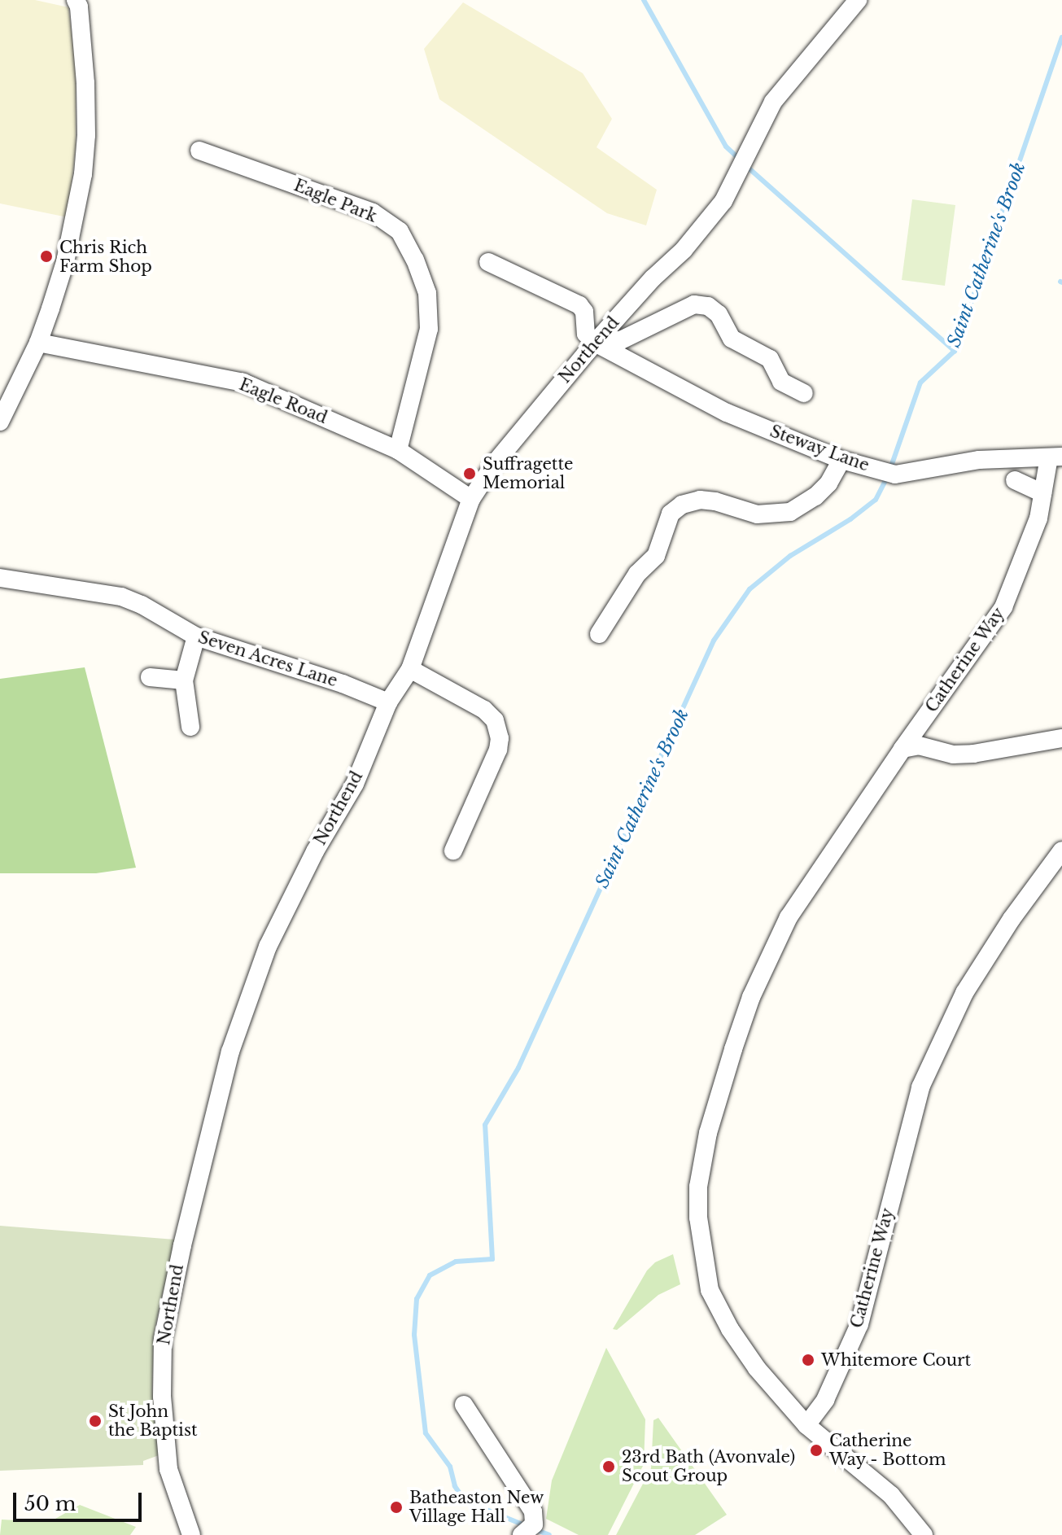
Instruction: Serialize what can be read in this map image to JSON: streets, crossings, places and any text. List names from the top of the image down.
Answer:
{
  "streets": {
    "street": [
      "Eagle Park",
      "Northend",
      "Eagle Road",
      "Steway Lane",
      "Seven Acres Lane",
      "Catherine Way"
    ]
  },
  "crossings": [
    ["Eagle Park", "Eagle Road"],
    ["Northend", "Eagle Road"],
    ["Northend", "Steway Lane"],
    ["Northend", "Seven Acres Lane"],
    ["Steway Lane", "Catherine Way"]
  ],
  "water": ["Saint Catherine's Brook"],
  "places": [
    "Chris Rich Farm Shop",
    "Suffragette Memorial",
    "Whitemore Court",
    "St John the Baptist",
    "Catherine Way - Bottom",
    "23rd Bath (Avonvale) Scout Group",
    "Batheaston New Village Hall"
  ],
  "scale_bar": "50 m"
}
